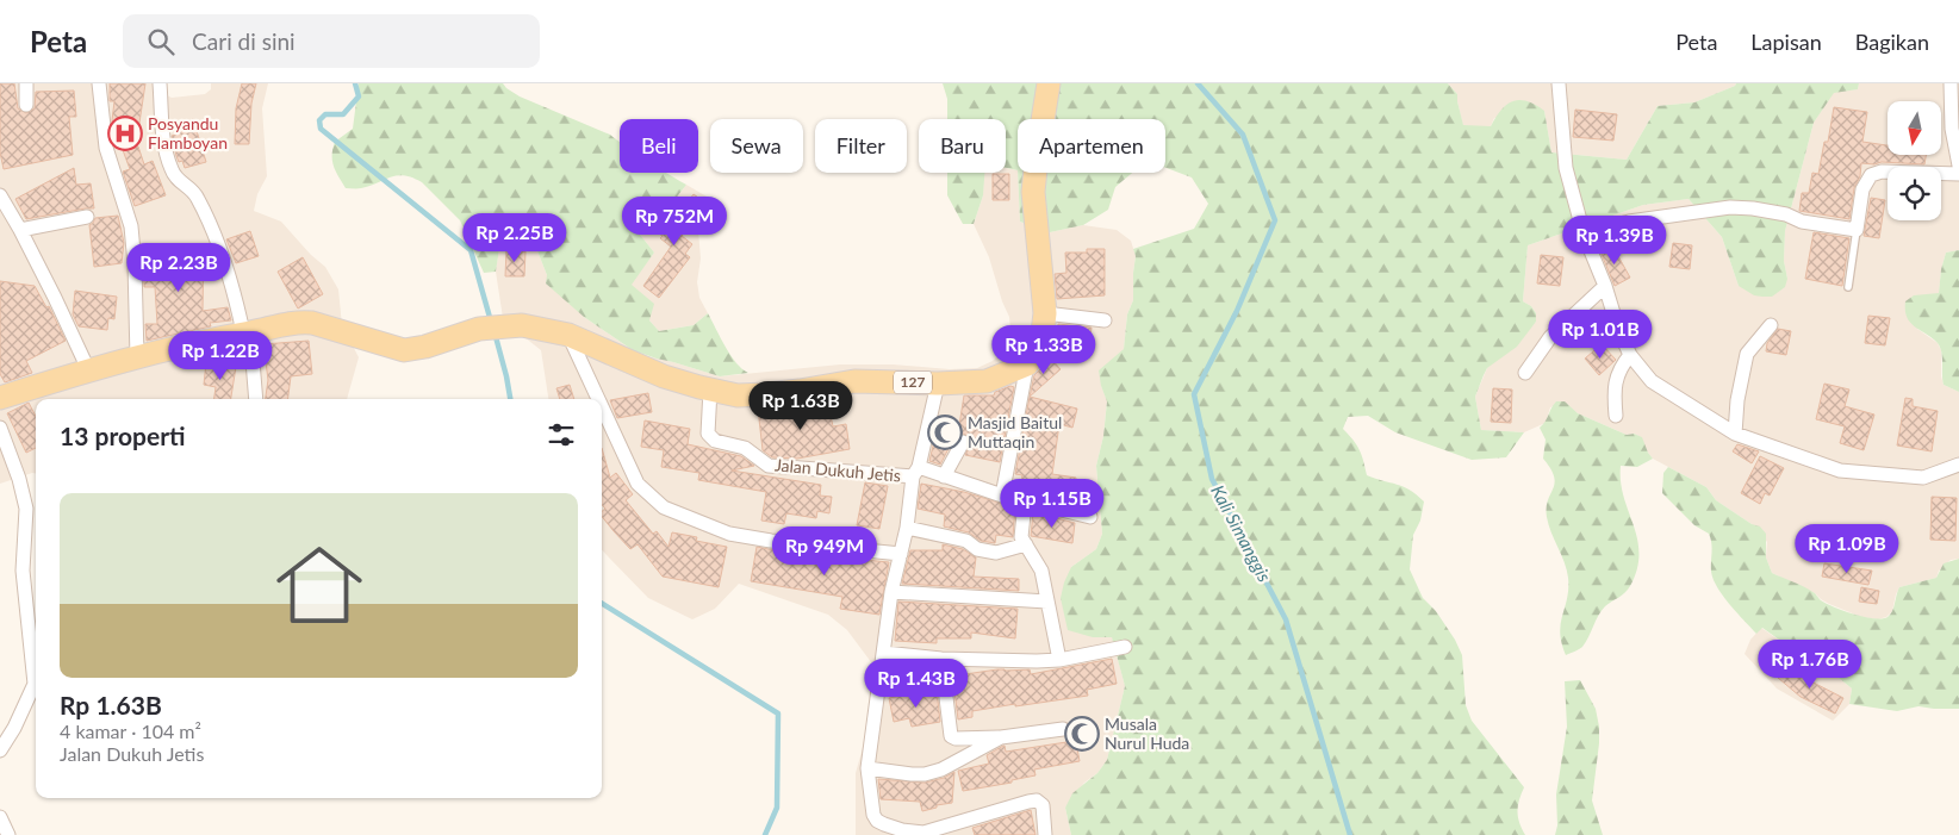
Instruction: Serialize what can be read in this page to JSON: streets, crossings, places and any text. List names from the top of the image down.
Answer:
{
  "streets": {
    "main road": ["127"],
    "street": ["Jalan Dukuh Jetis"]
  },
  "crossings": [
    ["127", "Jalan Dukuh Jetis"]
  ],
  "water": ["Kali Simanggis"],
  "places": {
    "hospital": ["Posyandu Flamboyan"],
    "mosque": ["Masjid Baitul Muttaqin", "Musala Nurul Huda"]
  },
  "north": "bottom",
  "page": {
    "header": "Peta",
    "search": "Cari di sini",
    "nav": ["Peta", "Lapisan", "Bagikan"],
    "chip": [
      "Beli",
      "Sewa",
      "Filter",
      "Baru",
      "Apartemen"
    ],
    "price": [
      "Rp 752M",
      "Rp 2.25B",
      "Rp 1.39B",
      "Rp 2.23B",
      "Rp 1.01B",
      "Rp 1.33B",
      "Rp 1.22B",
      "Rp 1.63B",
      "Rp 1.15B",
      "Rp 1.09B",
      "Rp 949M",
      "Rp 1.76B",
      "Rp 1.43B"
    ],
    "heading": "13 properti",
    "list": [
      {
        "name": "Rp 1.63B",
        "note": "4 kamar · 104 m² · Jalan Dukuh Jetis"
      }
    ]
  }
}
